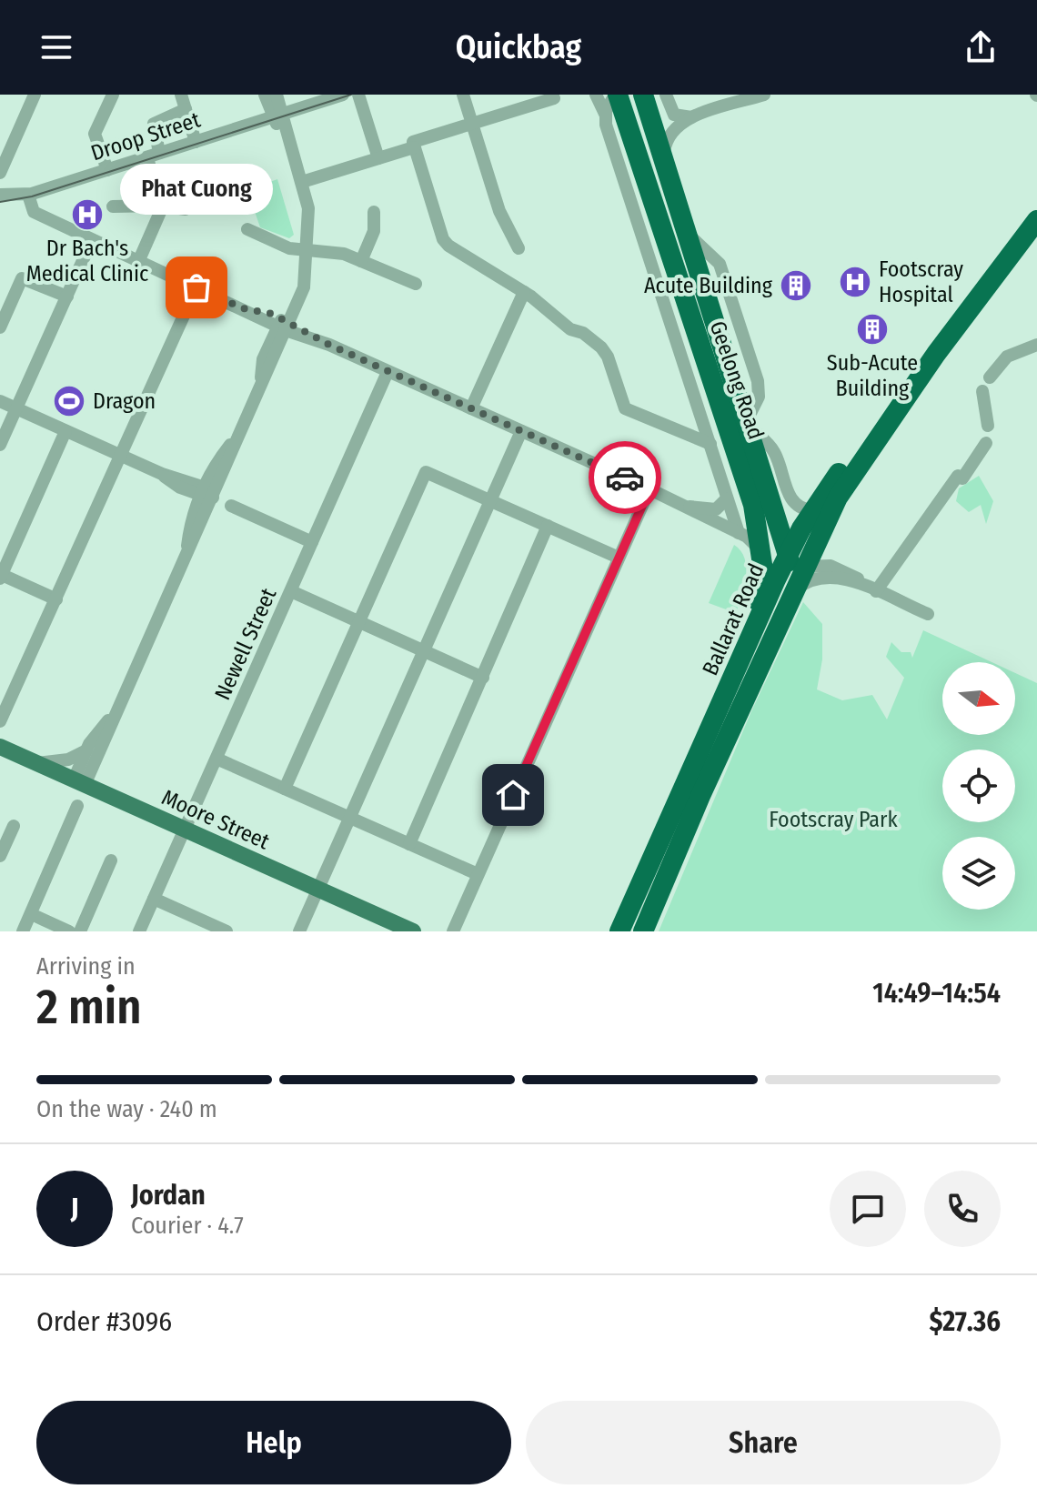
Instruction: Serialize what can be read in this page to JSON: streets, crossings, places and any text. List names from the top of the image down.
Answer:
{
  "streets": {
    "highway": ["Geelong Road", "Ballarat Road"],
    "main road": ["Moore Street"],
    "street": ["Droop Street", "Newell Street"]
  },
  "crossings": [
    ["Geelong Road", "Ballarat Road"],
    ["Newell Street", "Moore Street"]
  ],
  "parks": ["Footscray Park"],
  "places": {
    "hospital": ["Dr Bach's Medical Clinic", "Footscray Hospital"],
    "building": ["Acute Building", "Sub-Acute Building"],
    "other": ["Phat Cuong"],
    "sports": ["Dragon"]
  },
  "north": "right",
  "page": {
    "header": "Quickbag",
    "bubble": "Phat Cuong",
    "heading": ["2 min", "Arriving in", "14:49–14:54"],
    "panel": [
      "Jordan",
      "Courier · 4.7",
      "Order #3096",
      "$27.36"
    ],
    "bar": "On the way · 240 m",
    "round": "J",
    "buttons": ["Help", "Share"]
  }
}
